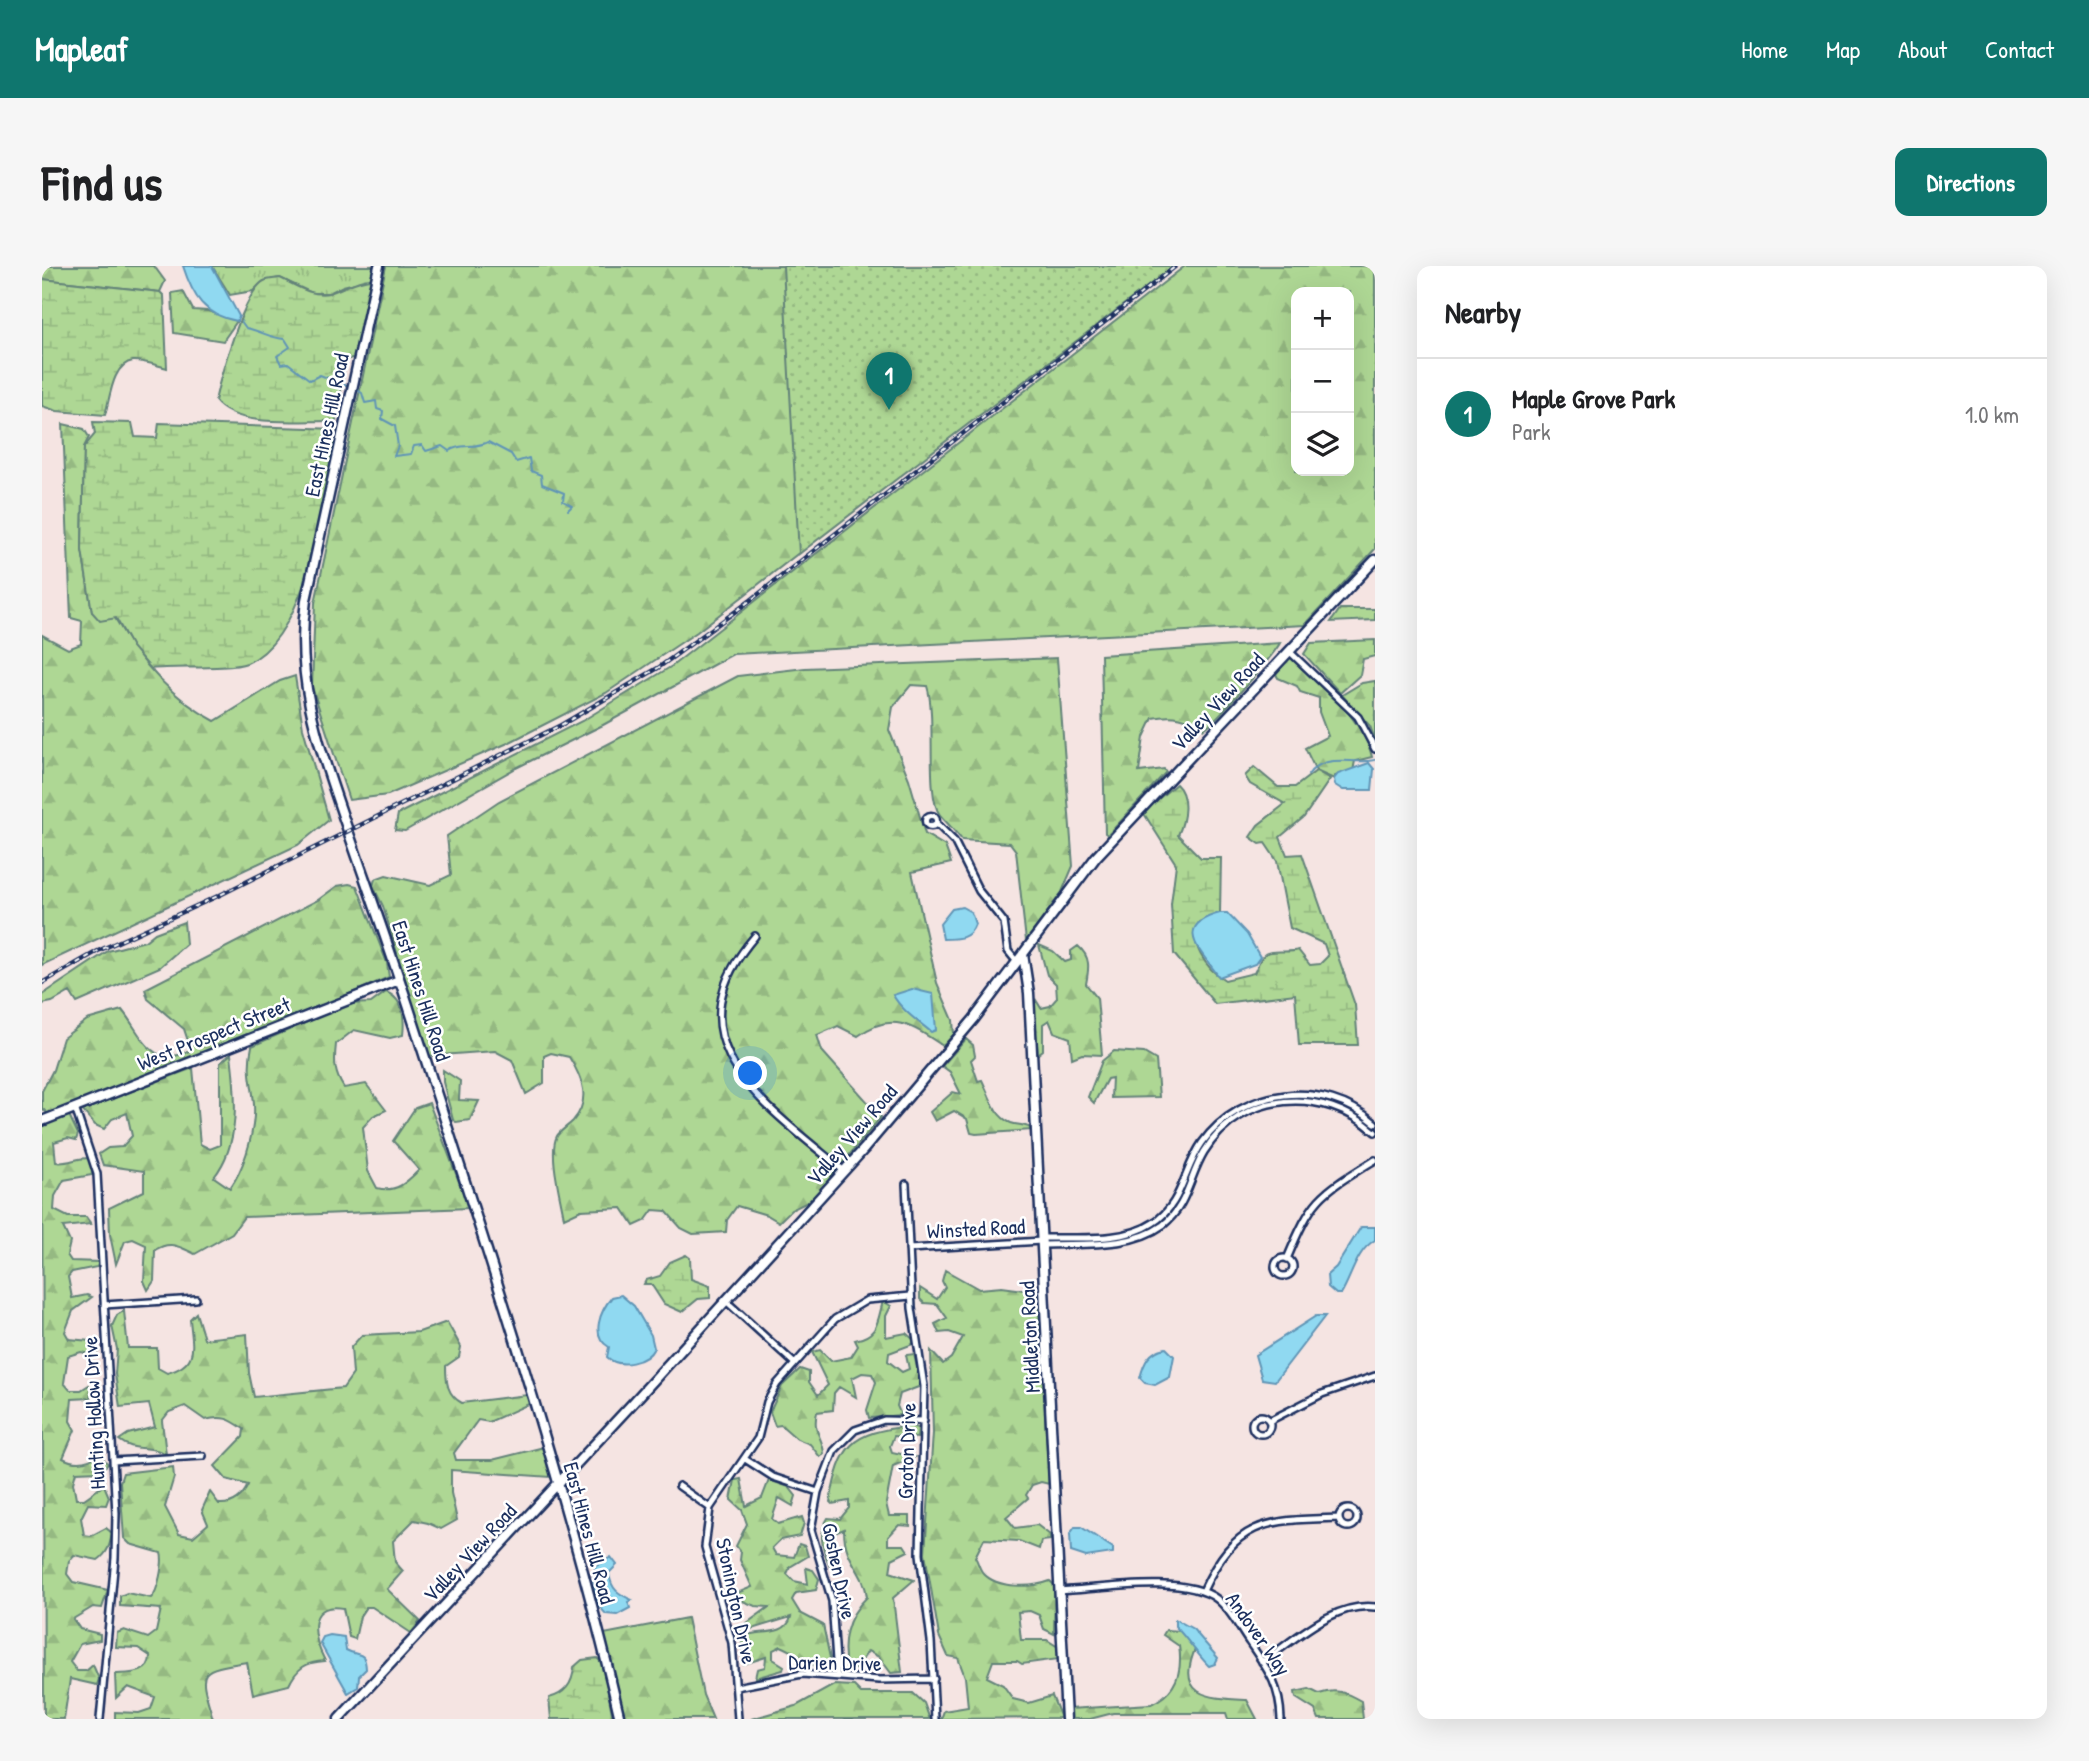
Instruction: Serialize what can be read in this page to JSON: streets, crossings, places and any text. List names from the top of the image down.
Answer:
{
  "streets": {
    "street": [
      "East Hines Hill Road",
      "Valley View Road",
      "West Prospect Street",
      "Winsted Road",
      "Middleton Road",
      "Hunting Hollow Drive",
      "Groton Drive",
      "Goshen Drive",
      "Stonington Drive",
      "Andover Way",
      "Darien Drive"
    ]
  },
  "crossings": [
    ["East Hines Hill Road", "Valley View Road"],
    ["East Hines Hill Road", "West Prospect Street"],
    ["Valley View Road", "Middleton Road"],
    ["West Prospect Street", "Hunting Hollow Drive"],
    ["Winsted Road", "Middleton Road"],
    ["Winsted Road", "Groton Drive"],
    ["Middleton Road", "Andover Way"],
    ["Groton Drive", "Goshen Drive"],
    ["Groton Drive", "Stonington Drive"],
    ["Groton Drive", "Darien Drive"],
    ["Goshen Drive", "Darien Drive"],
    ["Stonington Drive", "Darien Drive"]
  ],
  "page": {
    "header": "Mapleaf",
    "nav": [
      "Home",
      "Map",
      "About",
      "Contact"
    ],
    "buttons": "Directions",
    "title": "Find us",
    "heading": "Nearby",
    "map_buttons": ["+", "−"],
    "pins": "1",
    "list": [
      {
        "mark": "1",
        "name": "Maple Grove Park",
        "note": "Park",
        "value": "1.0 km"
      }
    ]
  }
}
